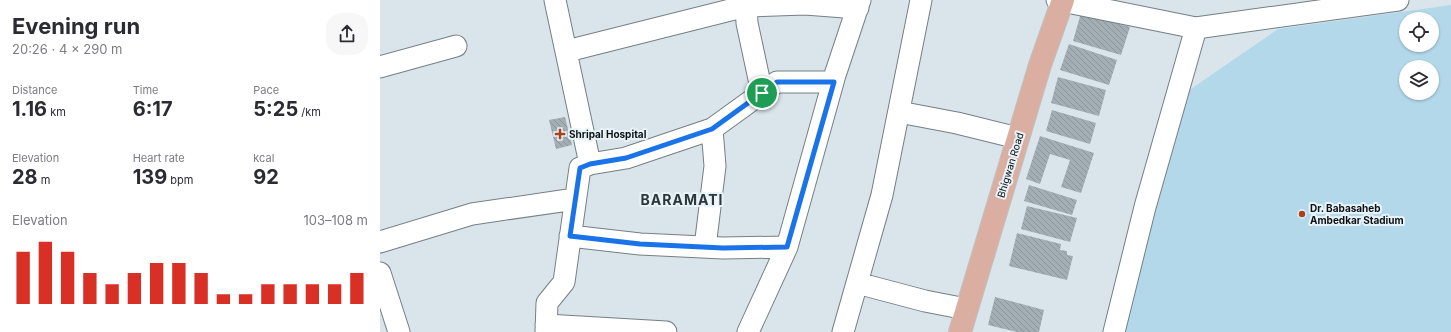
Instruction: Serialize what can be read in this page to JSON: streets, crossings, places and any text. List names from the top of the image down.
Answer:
{
  "streets": {
    "main road": ["Bhigwan Road"]
  },
  "districts": ["BARAMATI"],
  "places": {
    "health": ["Shripal Hospital"],
    "other": ["Dr. Babasaheb Ambedkar Stadium"]
  },
  "page": {
    "heading": ["Evening run", "20:26 · 4 × 290 m"],
    "stats": [
      ["Distance", "1.16 km"],
      ["Time", "6:17"],
      ["Pace", "5:25 /km"],
      ["Elevation", "28 m"],
      ["Heart rate", "139 bpm"],
      ["kcal", "92"]
    ],
    "chart": ["Elevation", "103–108 m"]
  }
}
